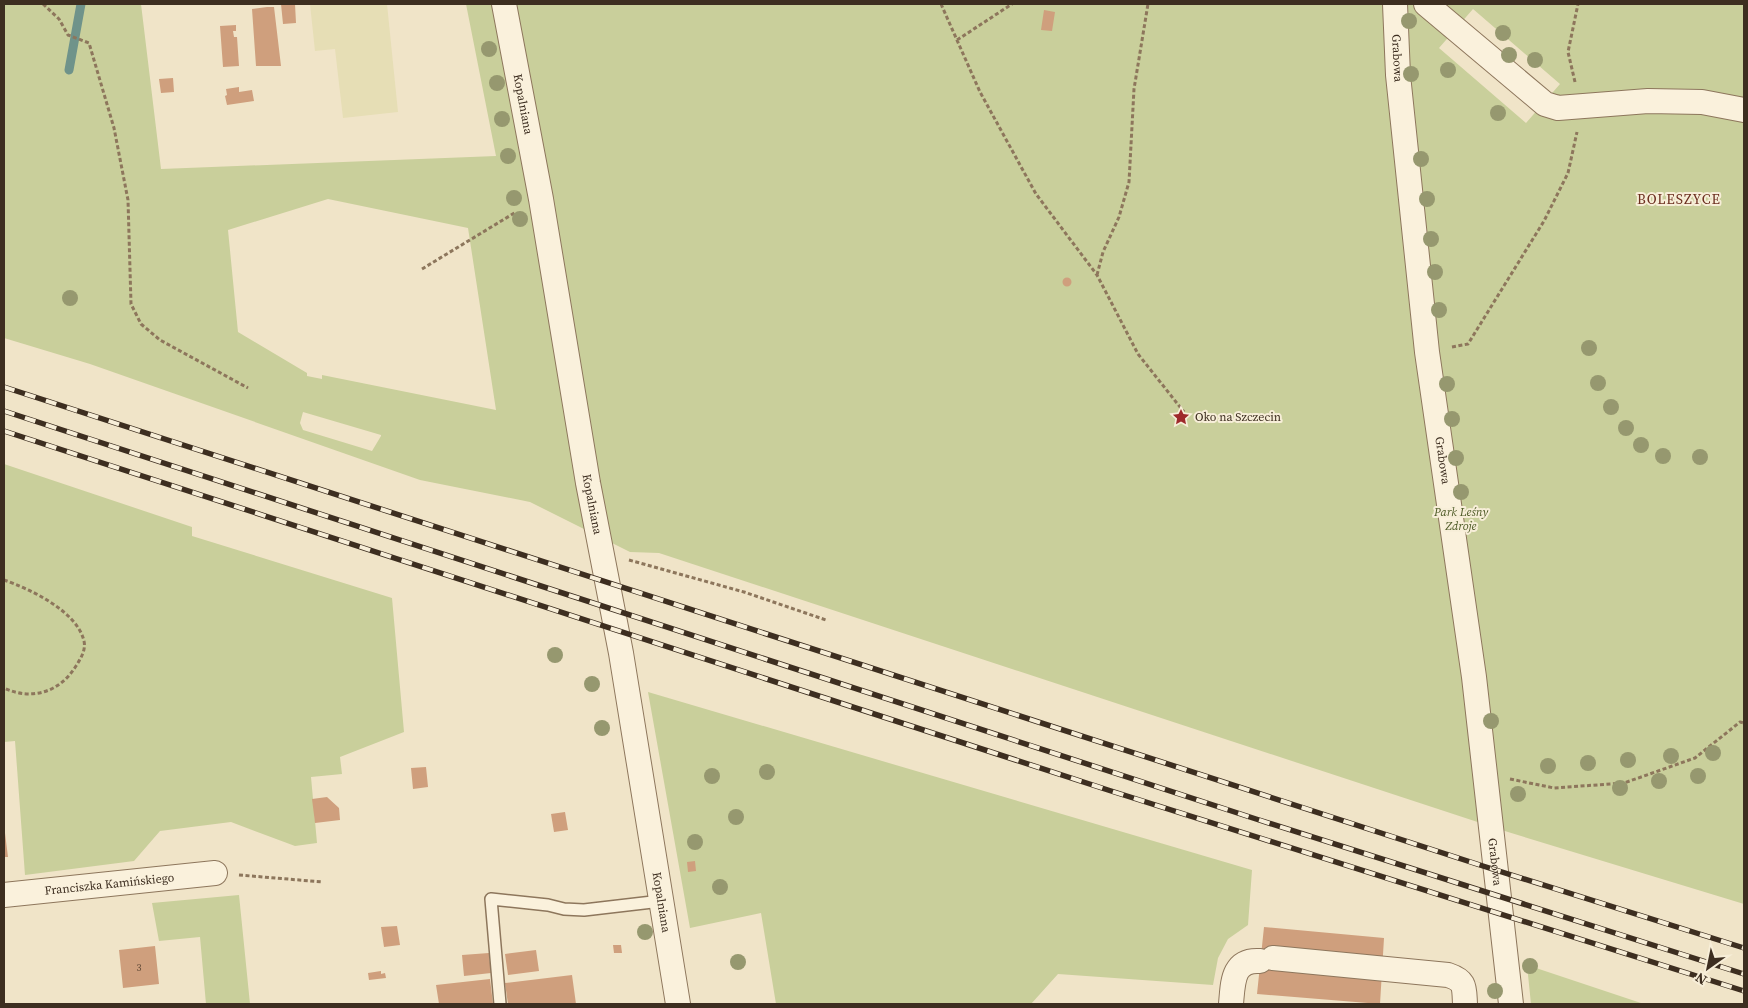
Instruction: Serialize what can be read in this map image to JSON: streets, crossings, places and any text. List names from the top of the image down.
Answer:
{
  "streets": {
    "street": ["Grabowa", "Kopalniana", "Franciszka Kamińskiego"]
  },
  "districts": ["BOLESZYCE"],
  "parks": ["Park Leśny Zdroje"],
  "places": {
    "place": ["Oko na Szczecin"]
  },
  "house_numbers": ["3"],
  "north": "bottom left"
}
